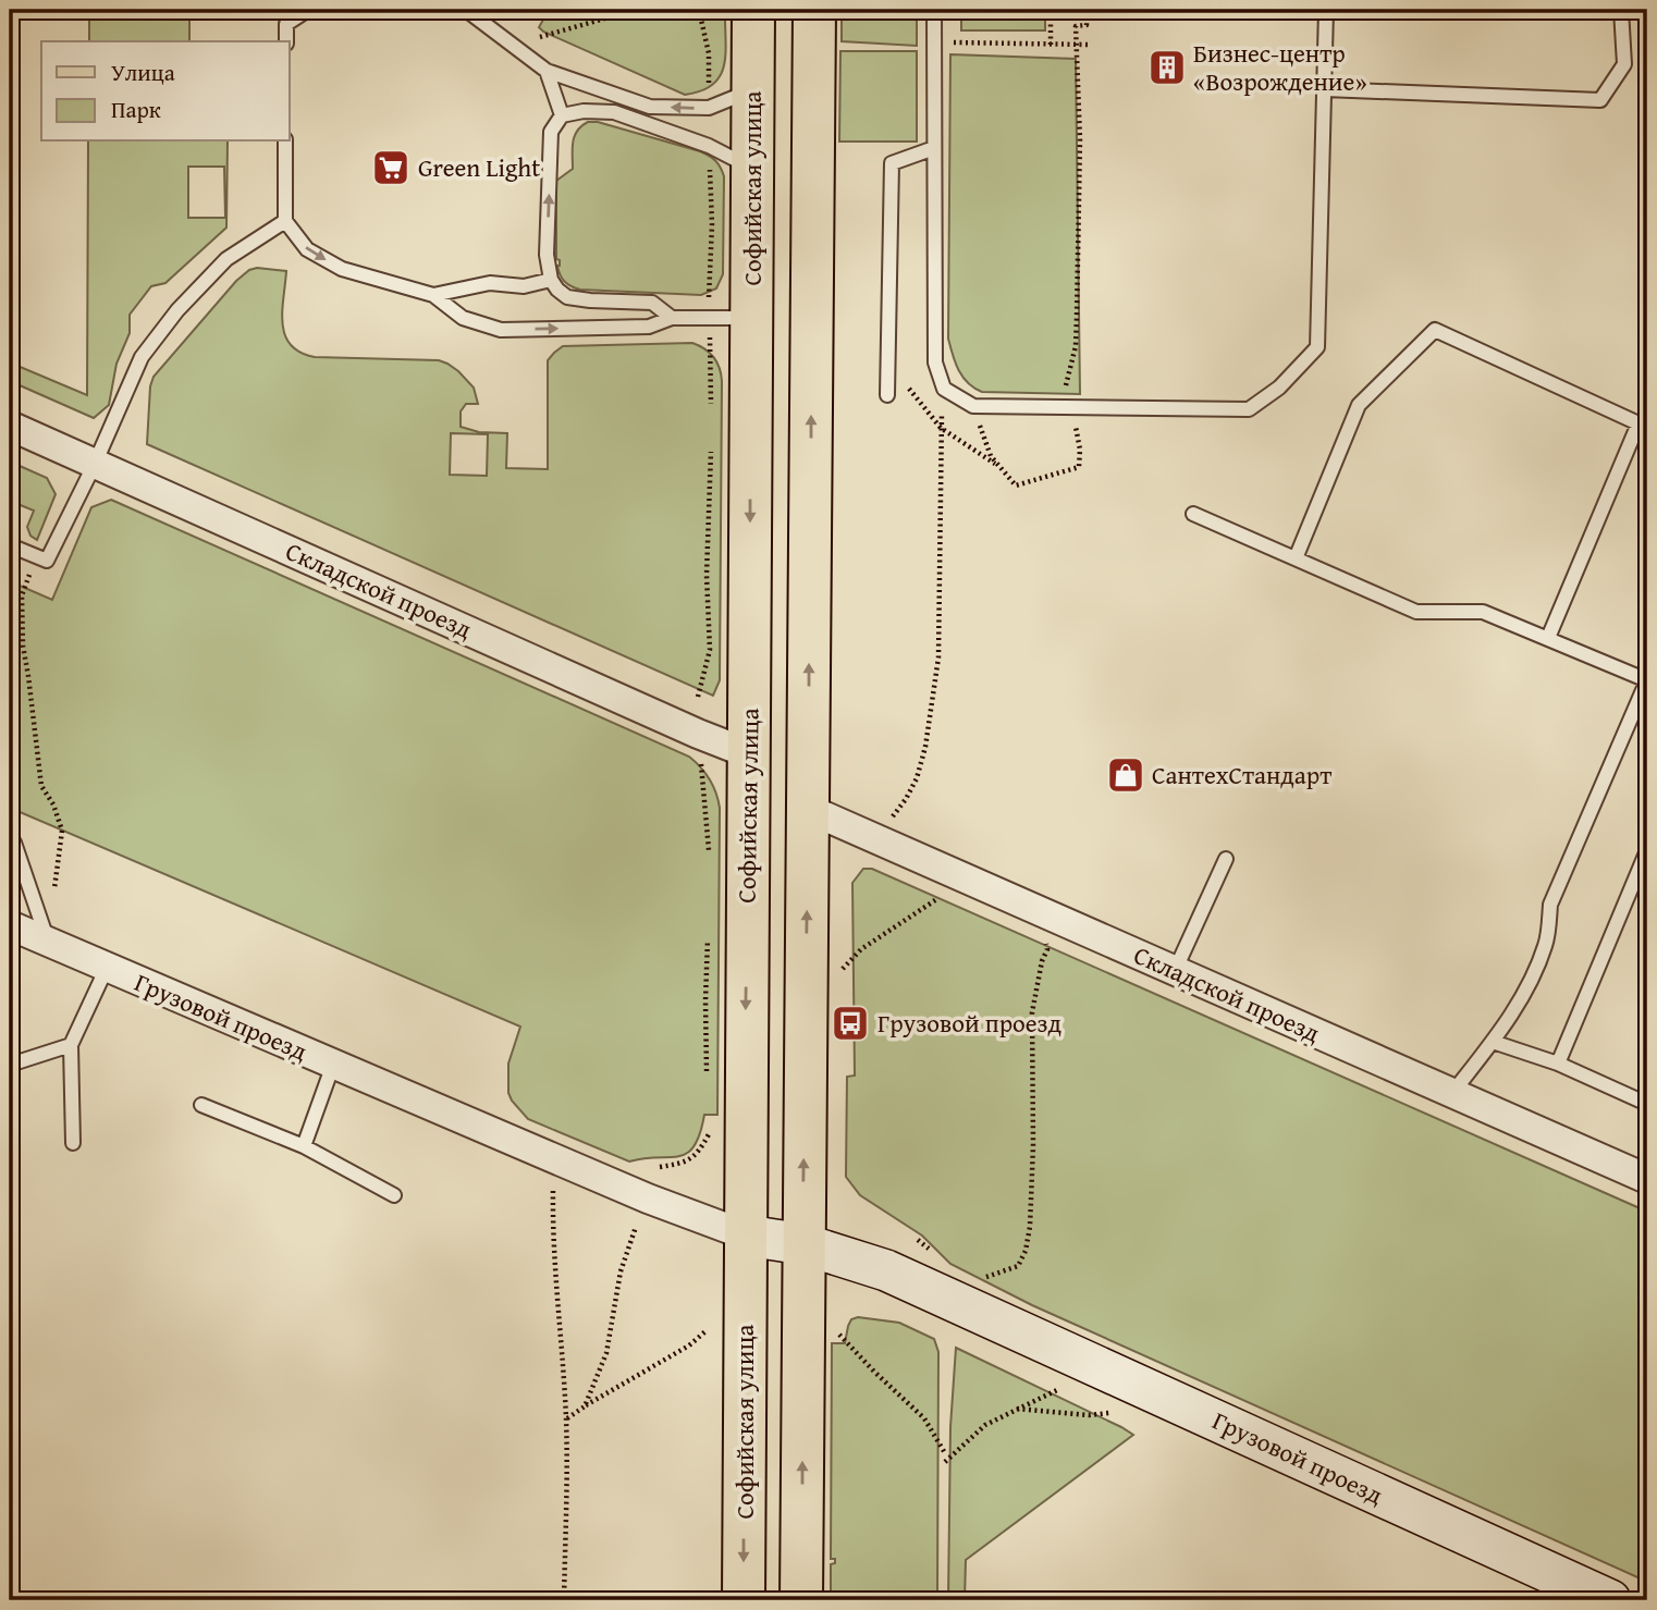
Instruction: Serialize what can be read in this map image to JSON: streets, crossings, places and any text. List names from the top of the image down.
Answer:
{
  "streets": {
    "main road": ["Софийская улица"],
    "street": ["Складской проезд", "Грузовой проезд"]
  },
  "crossings": [
    ["Софийская улица", "Складской проезд"],
    ["Софийская улица", "Грузовой проезд"]
  ],
  "places": {
    "building": ["Бизнес-центр «Возрождение»"],
    "supermarket": ["Green Light"],
    "shop": ["СантехСтандарт"],
    "bus stop": ["Грузовой проезд"]
  },
  "legend": ["Улица", "Парк"]
}
